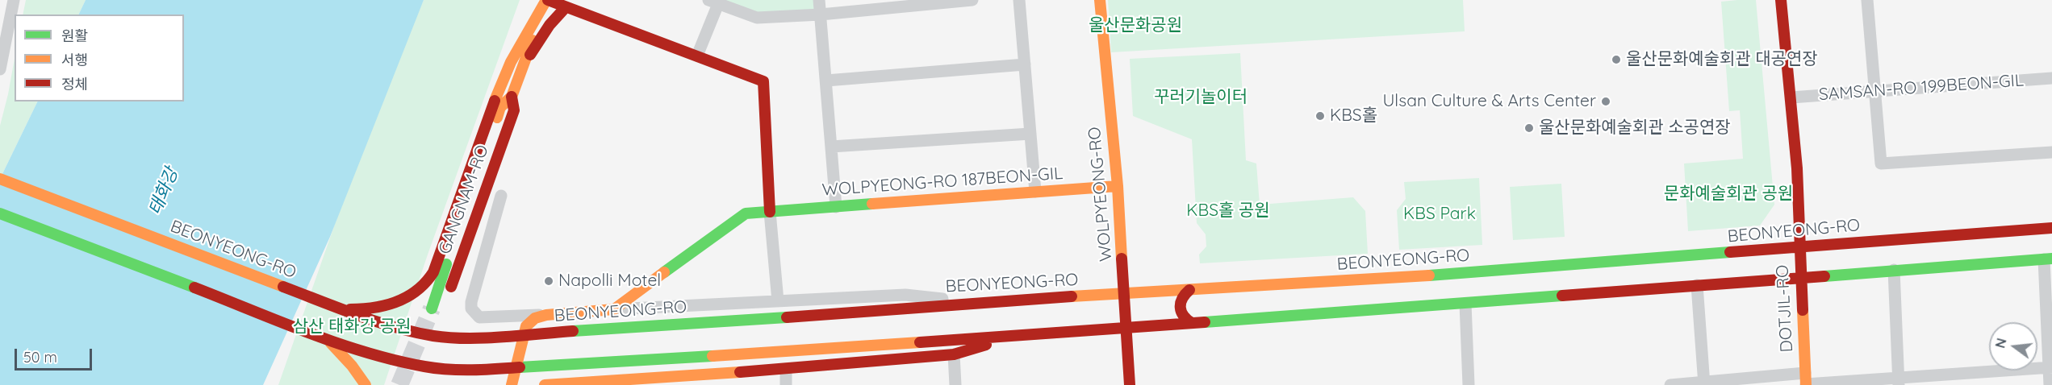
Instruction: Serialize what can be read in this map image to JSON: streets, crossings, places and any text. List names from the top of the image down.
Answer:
{
  "streets": {
    "main road": [
      "WOLPYEONG-RO 187BEON-GIL",
      "WOLPYEONG-RO",
      "GANGNAM-RO",
      "BEONYEONG-RO",
      "DOTJIL-RO"
    ],
    "street": ["SAMSAN-RO 199BEON-GIL"]
  },
  "crossings": [
    ["SAMSAN-RO 199BEON-GIL", "DOTJIL-RO"],
    ["WOLPYEONG-RO 187BEON-GIL", "WOLPYEONG-RO"],
    ["WOLPYEONG-RO", "BEONYEONG-RO"],
    ["BEONYEONG-RO", "DOTJIL-RO"]
  ],
  "water": ["태화강"],
  "parks": [
    "울산문화공원",
    "꾸러기놀이터",
    "문화예술회관 공원",
    "KBS홀 공원",
    "KBS Park",
    "삼산 태화강 공원"
  ],
  "places": [
    "울산문화예술회관 대공연장",
    "Ulsan Culture & Arts Center",
    "KBS홀",
    "울산문화예술회관 소공연장",
    "Napolli Motel"
  ],
  "legend": ["원활", "서행", "정체"],
  "scale_bar": "50 m",
  "north": "left"
}
